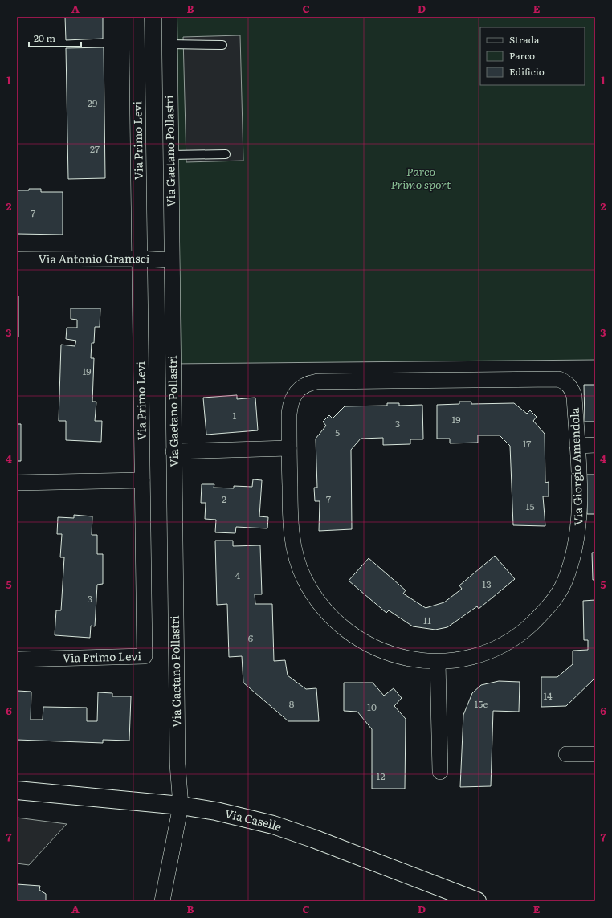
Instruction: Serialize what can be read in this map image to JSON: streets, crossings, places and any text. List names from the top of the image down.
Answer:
{
  "streets": {
    "street": [
      "Via Primo Levi",
      "Via Gaetano Pollastri",
      "Via Antonio Gramsci",
      "Via Giorgio Amendola",
      "Via Caselle"
    ]
  },
  "crossings": [
    ["Via Primo Levi", "Via Antonio Gramsci"],
    ["Via Gaetano Pollastri", "Via Antonio Gramsci"],
    ["Via Gaetano Pollastri", "Via Caselle"]
  ],
  "parks": ["Parco Primo sport"],
  "house_numbers": [
    "29",
    "27",
    "7",
    "19",
    "1",
    "19",
    "3",
    "5",
    "17",
    "2",
    "7",
    "15",
    "4",
    "13",
    "3",
    "11",
    "6",
    "14",
    "8",
    "15e",
    "10",
    "12"
  ],
  "legend": ["Strada", "Parco", "Edificio"],
  "scale_bar": "20 m",
  "grid": {
    "columns": [
      "A",
      "B",
      "C",
      "D",
      "E"
    ],
    "rows": [
      "1",
      "2",
      "3",
      "4",
      "5",
      "6",
      "7"
    ]
  }
}
